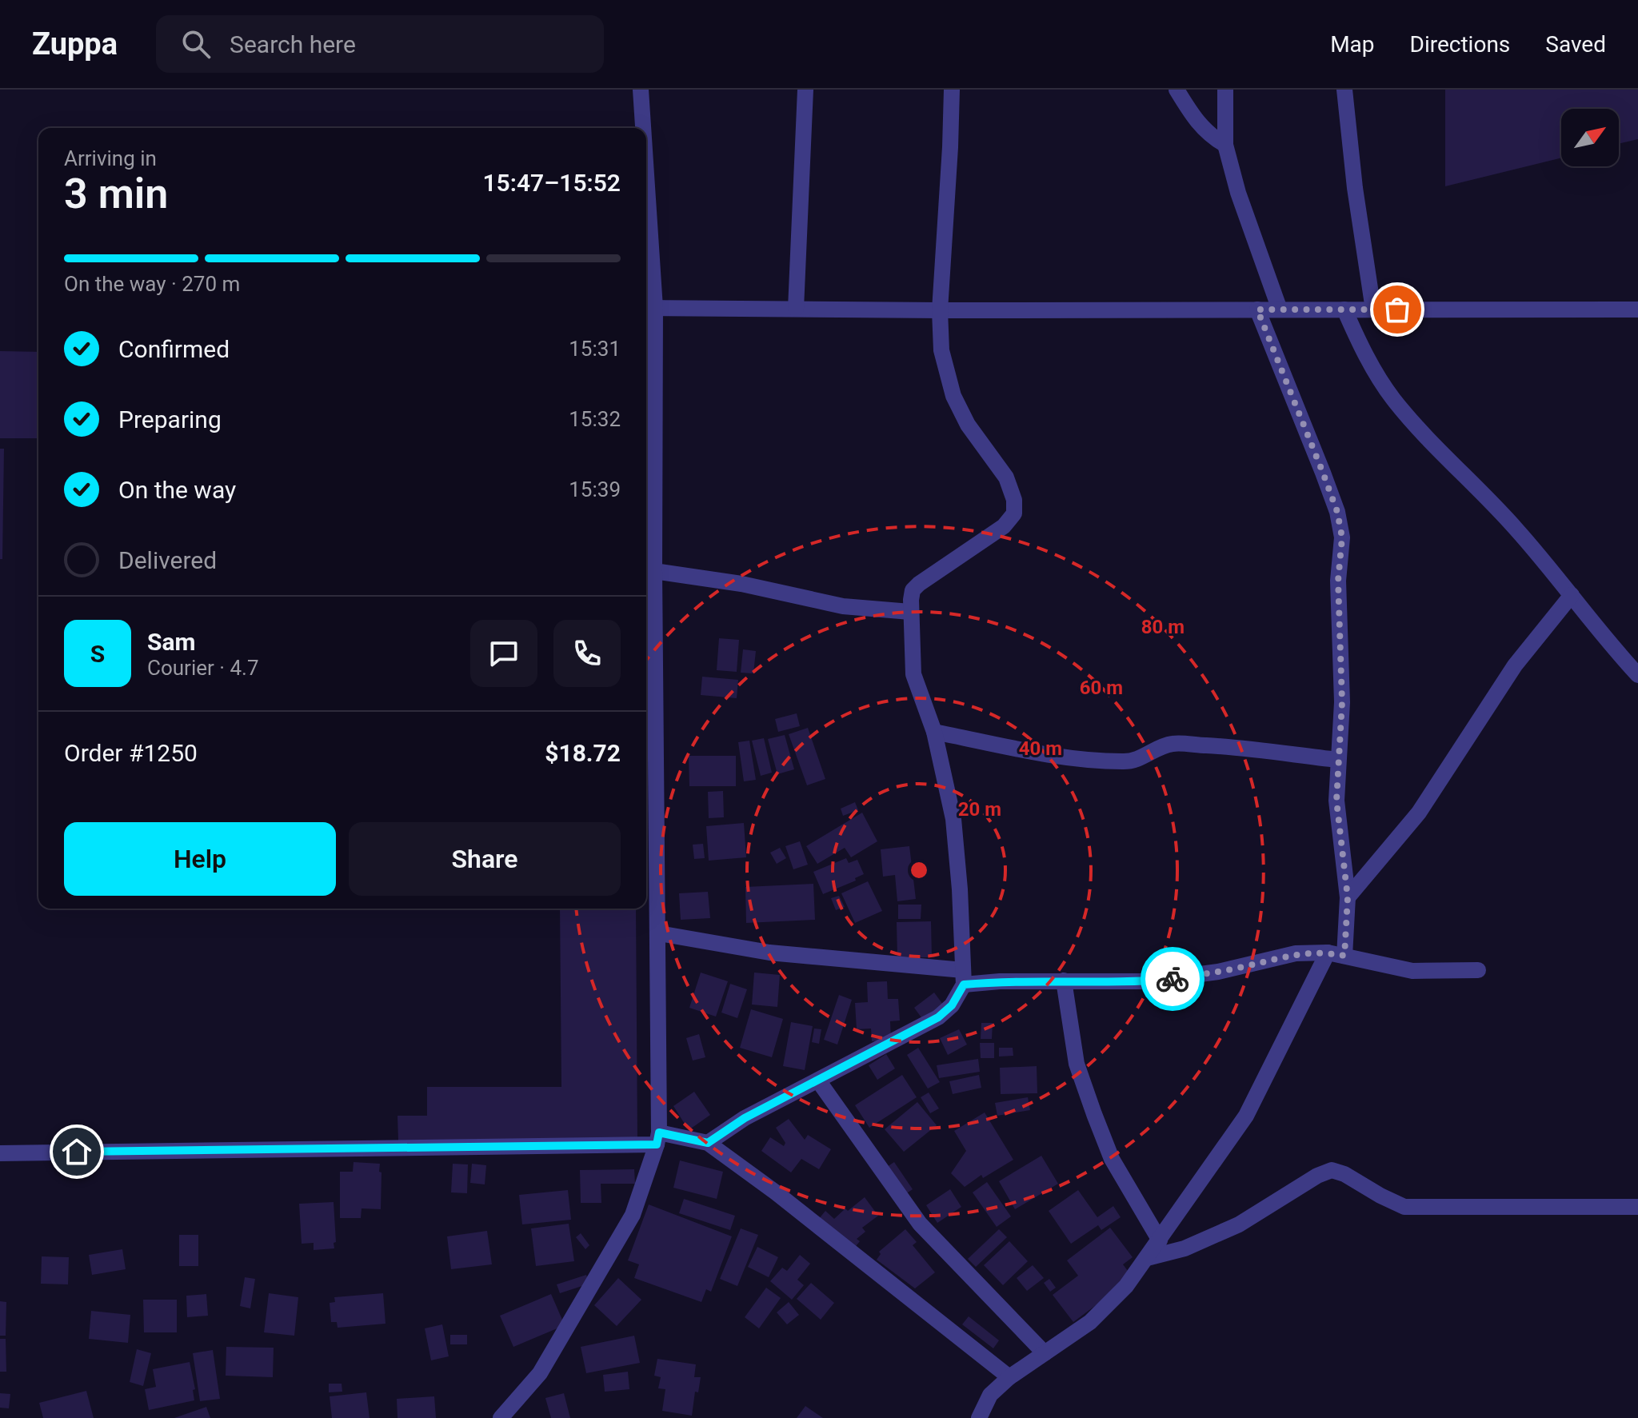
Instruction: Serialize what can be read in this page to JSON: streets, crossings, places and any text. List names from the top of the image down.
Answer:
{
  "north": "top right",
  "page": {
    "header": "Zuppa",
    "search": "Search here",
    "nav": ["Map", "Directions", "Saved"],
    "heading": ["3 min", "Arriving in", "15:47–15:52"],
    "panel": [
      "Sam",
      "Courier · 4.7",
      "Order #1250",
      "$18.72"
    ],
    "bar": "On the way · 270 m",
    "list": [
      ["Confirmed", "15:31"],
      ["Preparing", "15:32"],
      ["On the way", "15:39"],
      "Delivered"
    ],
    "round": "S",
    "buttons": ["Help", "Share"]
  },
  "rings": [
    "80 m",
    "60 m",
    "40 m",
    "20 m"
  ]
}
